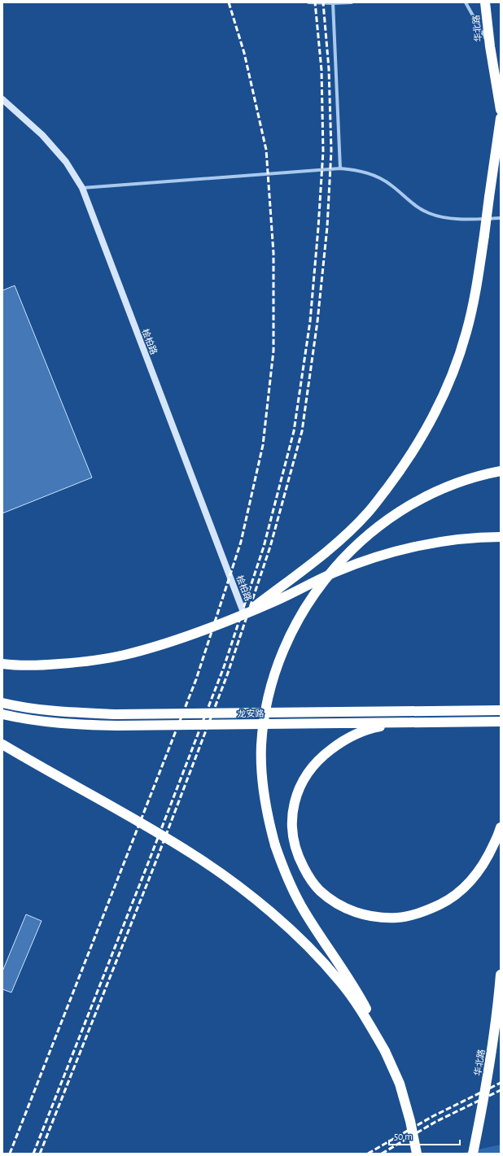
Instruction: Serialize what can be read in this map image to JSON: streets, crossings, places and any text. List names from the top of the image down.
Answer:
{
  "streets": {
    "highway": ["华北路", "龙安路"],
    "street": ["桧柏路"]
  },
  "scale_bar": "50 m"
}
